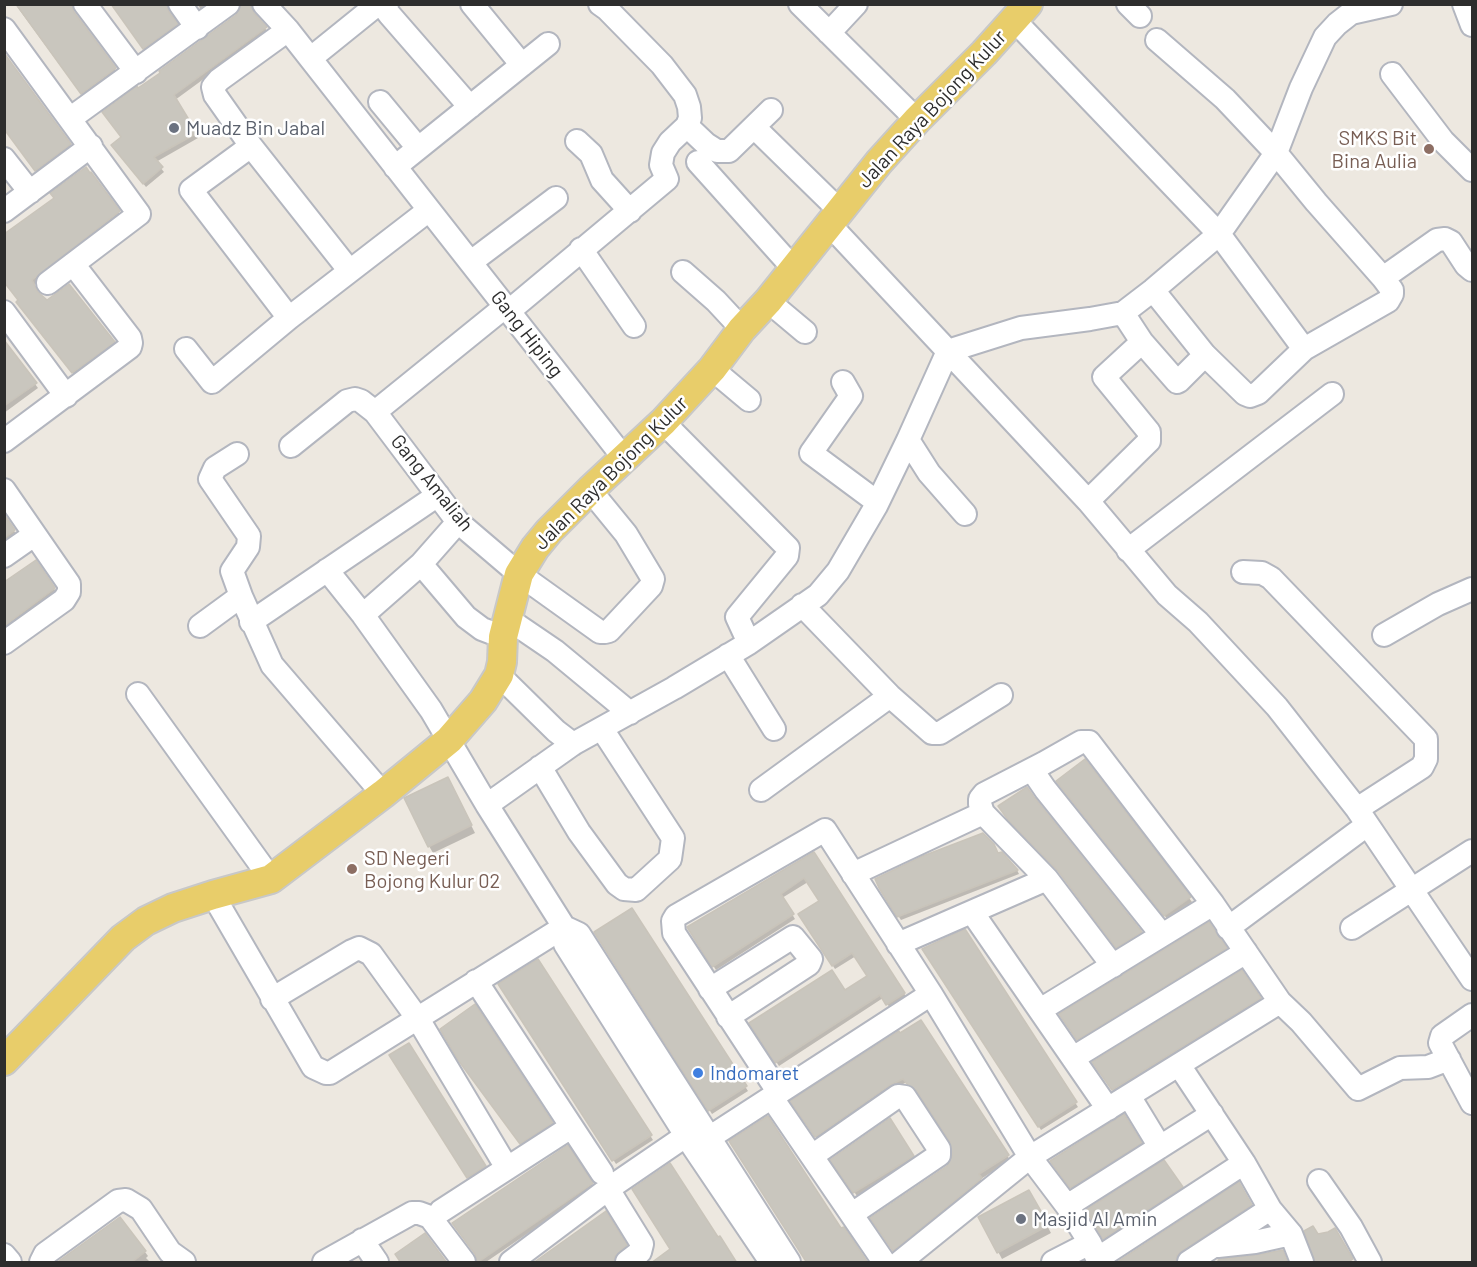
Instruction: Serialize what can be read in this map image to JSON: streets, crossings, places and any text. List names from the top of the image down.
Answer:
{
  "streets": {
    "main road": ["Jalan Raya Bojong Kulur"],
    "street": ["Gang Hiping", "Gang Amaliah"]
  },
  "crossings": [
    ["Jalan Raya Bojong Kulur", "Gang Hiping"],
    ["Jalan Raya Bojong Kulur", "Gang Amaliah"]
  ],
  "places": [
    "Muadz Bin Jabal",
    "SMKS Bit Bina Aulia",
    "SD Negeri Bojong Kulur 02",
    "Indomaret",
    "Masjid Al Amin"
  ]
}
